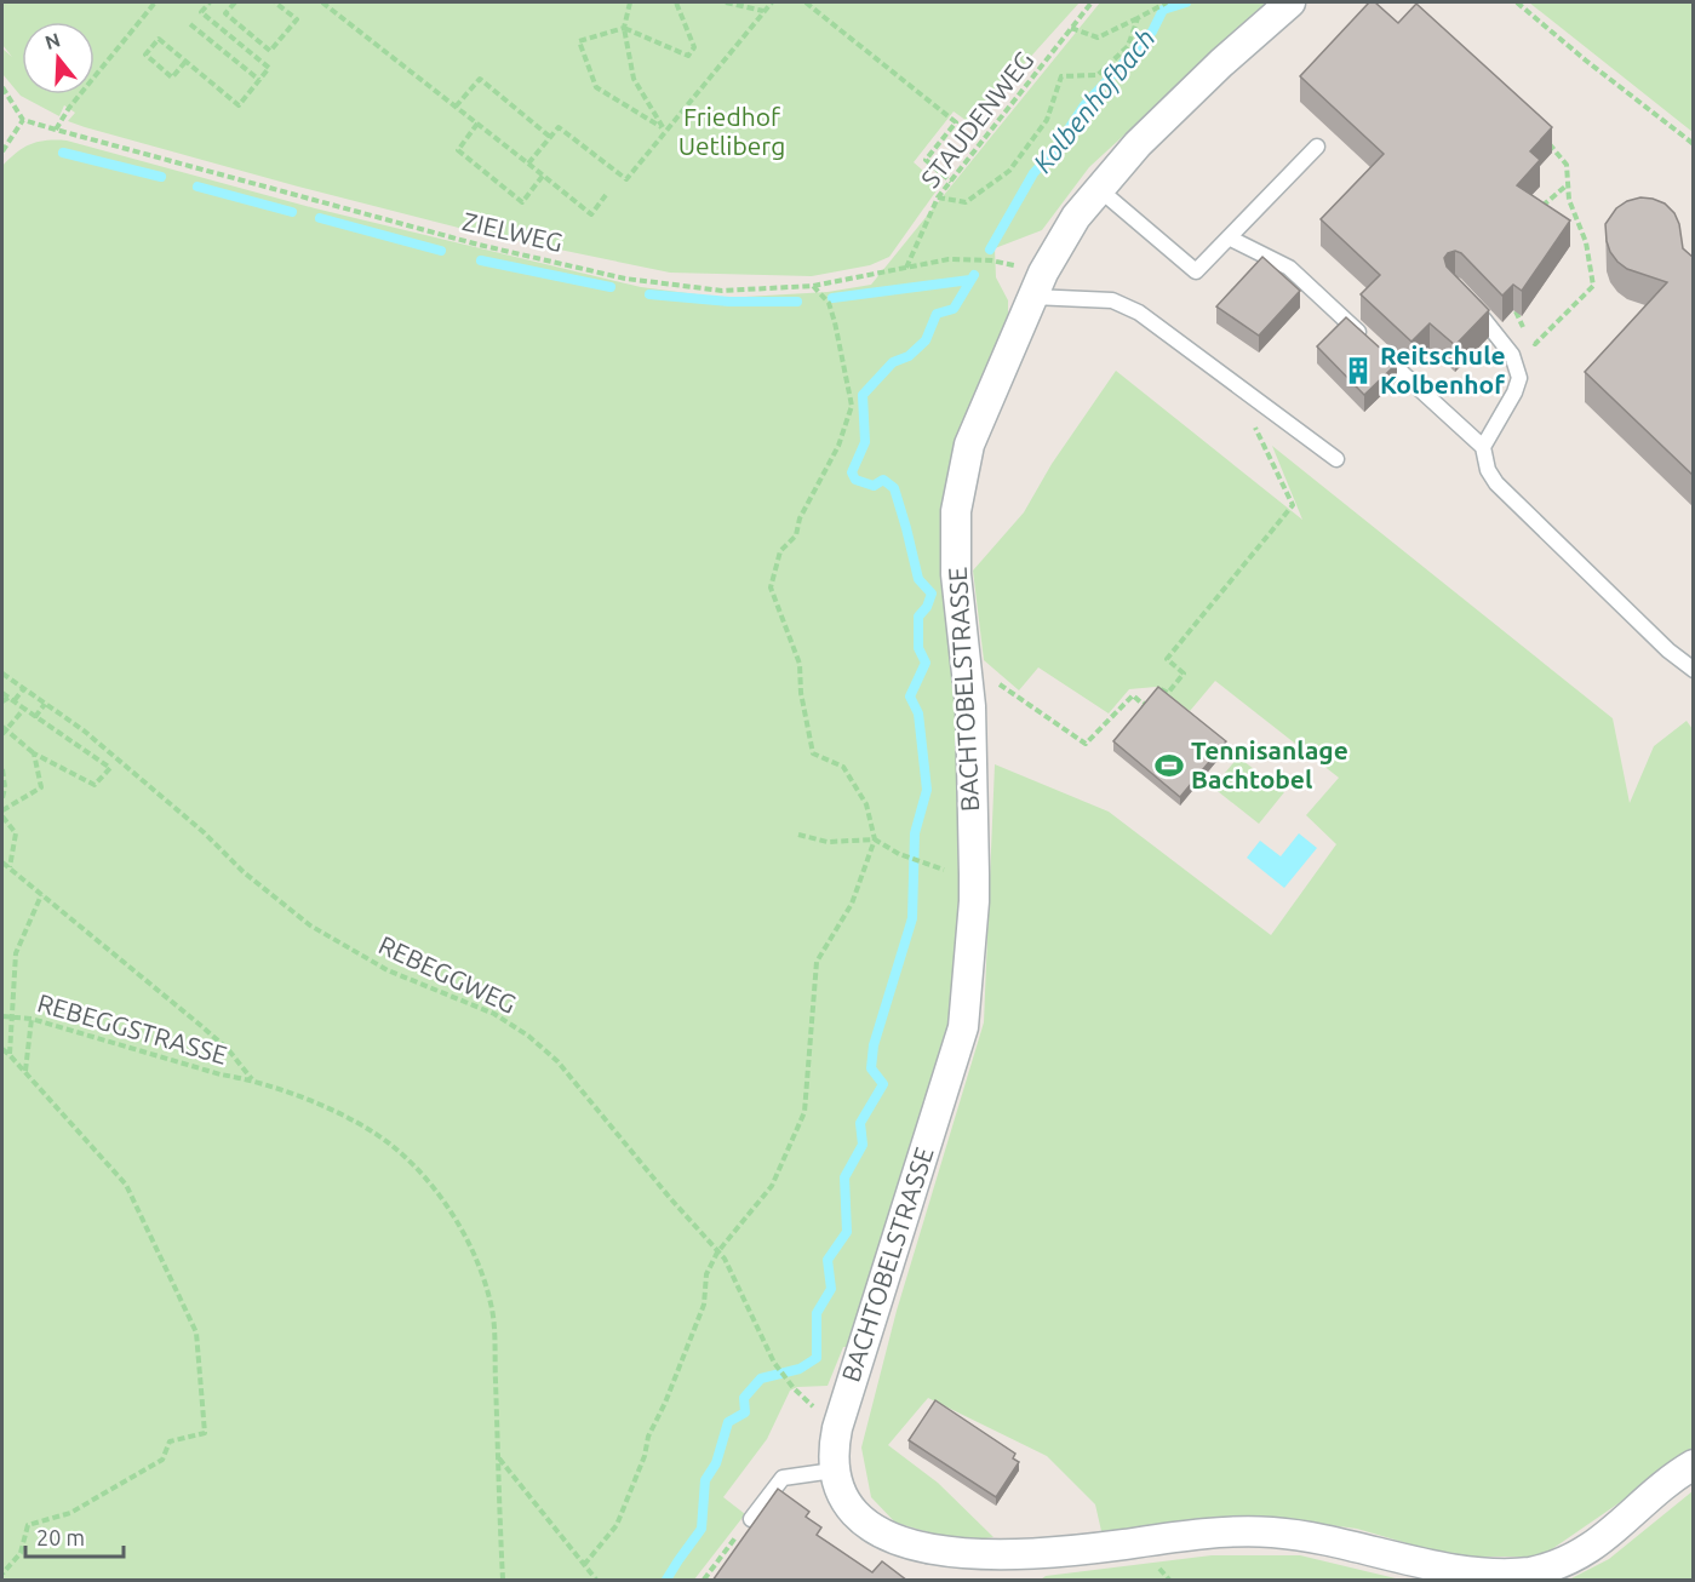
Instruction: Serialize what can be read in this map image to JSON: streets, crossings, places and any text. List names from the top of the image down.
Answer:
{
  "streets": {
    "street": ["BACHTOBELSTRASSE"],
    "path": [
      "STAUDENWEG",
      "ZIELWEG",
      "REBEGGWEG",
      "REBEGGSTRASSE"
    ]
  },
  "crossings": [
    ["STAUDENWEG", "ZIELWEG"],
    ["ZIELWEG", "BACHTOBELSTRASSE"]
  ],
  "water": ["Kolbenhofbach"],
  "parks": ["Friedhof Uetliberg"],
  "places": {
    "building": ["Reitschule Kolbenhof"],
    "sports": ["Tennisanlage Bachtobel"]
  },
  "scale_bar": "20 m",
  "north": "top"
}
